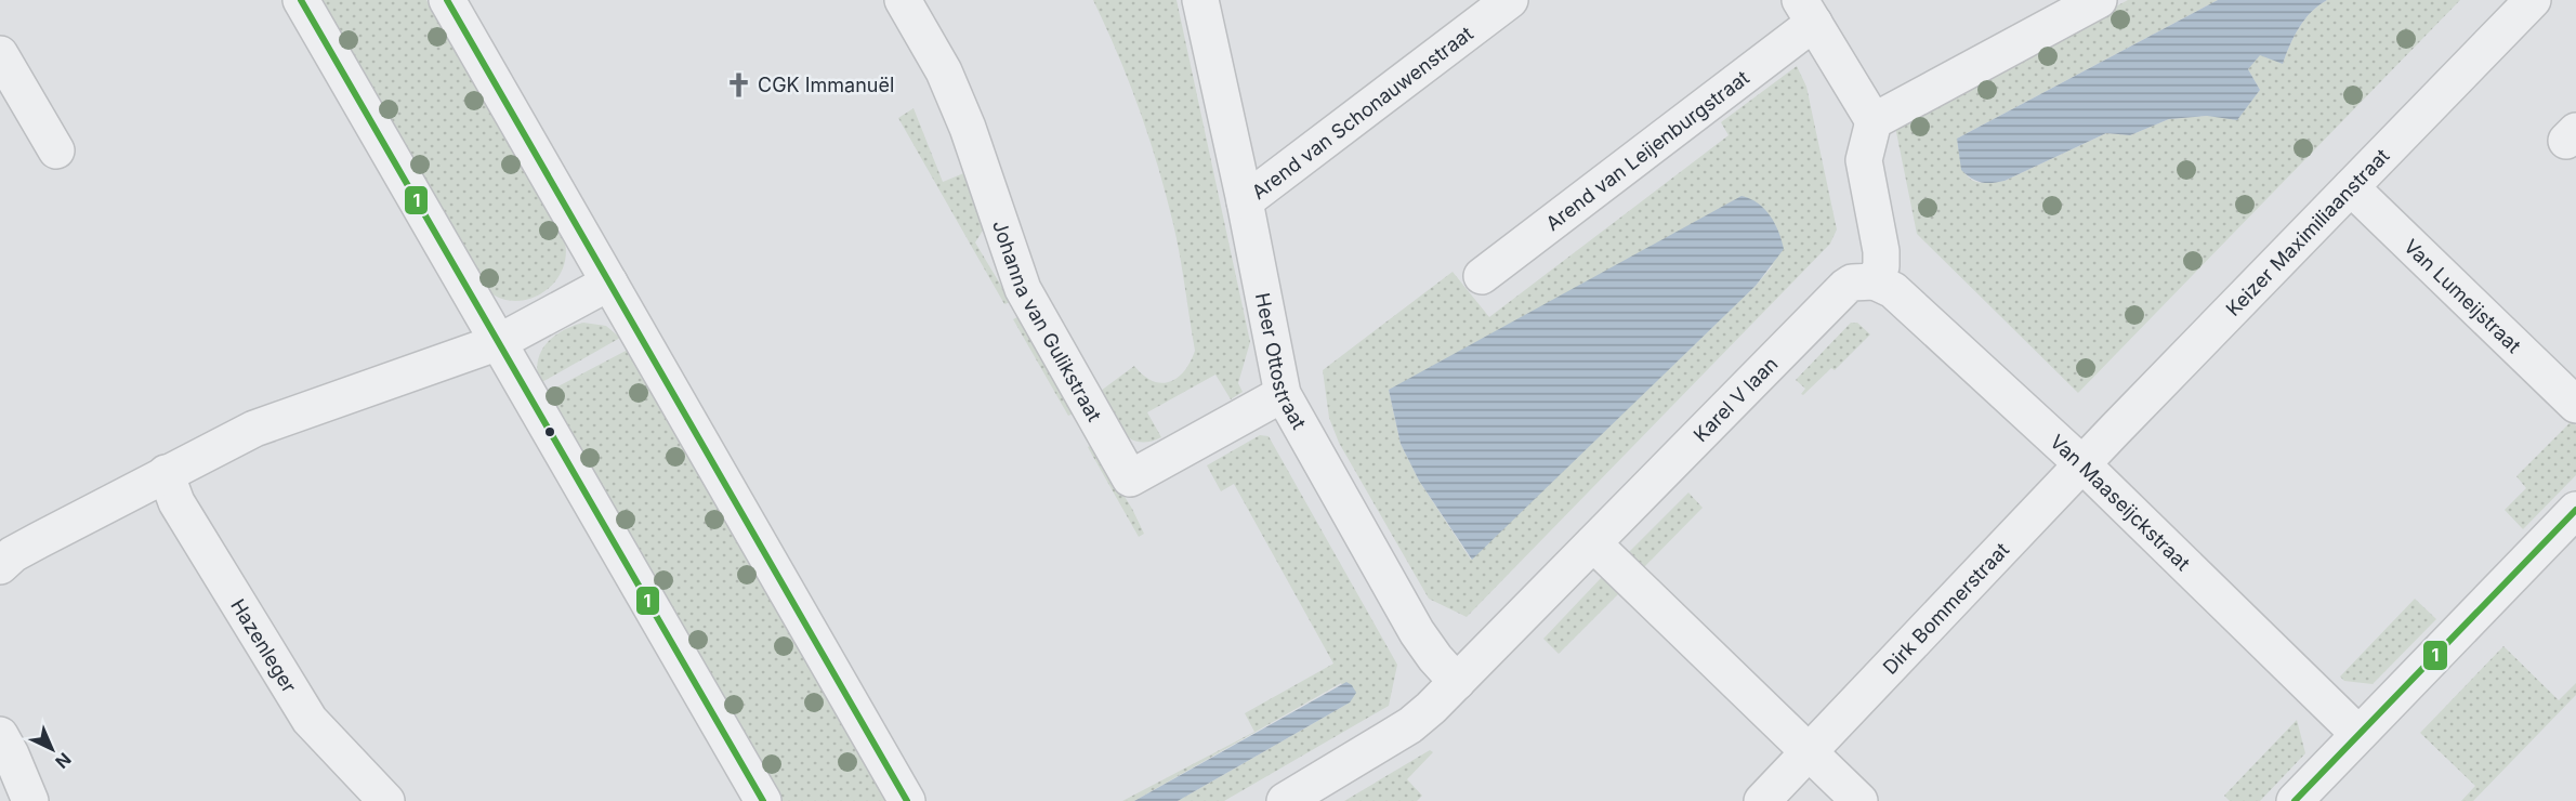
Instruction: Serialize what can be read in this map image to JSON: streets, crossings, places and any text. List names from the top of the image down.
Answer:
{
  "streets": {
    "street": [
      "Arend van Schonauwenstraat",
      "Arend van Leijenburgstraat",
      "Keizer Maximiliaanstraat",
      "Van Lumeijstraat",
      "Johanna van Gulikstraat",
      "Heer Ottostraat",
      "Karel V laan",
      "Van Maaseijckstraat",
      "Dirk Bommerstraat",
      "Hazenleger"
    ]
  },
  "crossings": [
    ["Arend van Schonauwenstraat", "Heer Ottostraat"],
    ["Keizer Maximiliaanstraat", "Van Lumeijstraat"],
    ["Keizer Maximiliaanstraat", "Van Maaseijckstraat"],
    ["Keizer Maximiliaanstraat", "Dirk Bommerstraat"],
    ["Johanna van Gulikstraat", "Heer Ottostraat"],
    ["Heer Ottostraat", "Karel V laan"],
    ["Karel V laan", "Van Maaseijckstraat"],
    ["Van Maaseijckstraat", "Dirk Bommerstraat"]
  ],
  "places": {
    "church": ["CGK Immanuël"]
  },
  "lines": ["transit line 1"],
  "north": "bottom right"
}
